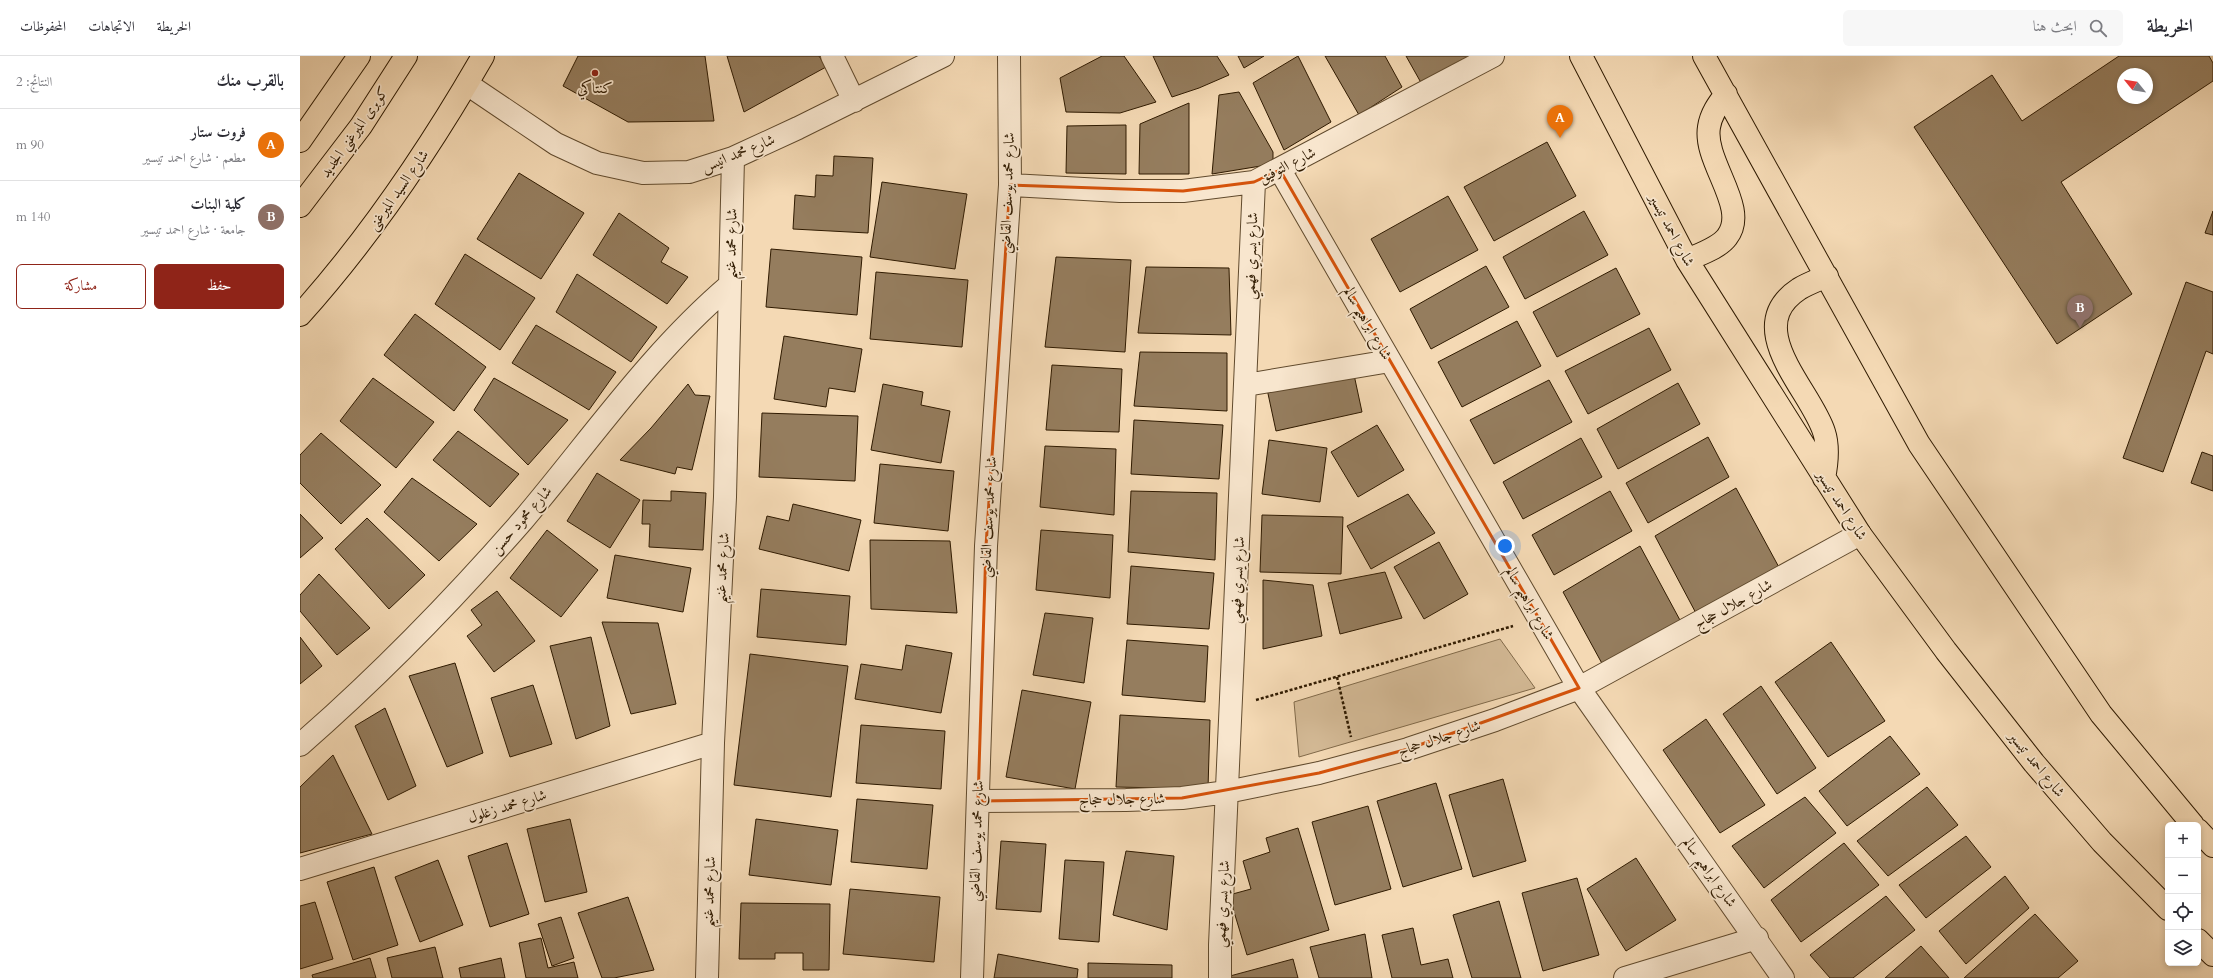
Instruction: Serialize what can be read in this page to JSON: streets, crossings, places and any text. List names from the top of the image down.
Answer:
{
  "streets": {
    "main road": ["كوبرى الميرغني الجديد", "شارع السيد الميرغنى", "شارع احمد تيسير"],
    "street": [
      "شارع محمد انيس",
      "شارع التوفيق",
      "شارع محمد يوسف القاضي",
      "شارع محمد غنيم",
      "شارع يسري فهمي",
      "شارع ابراهيم سالم",
      "شارع محمود حسن",
      "شارع جلال حجاج",
      "شارع محمد زغلول"
    ]
  },
  "crossings": [
    ["شارع محمد انيس", "شارع السيد الميرغنى"],
    ["شارع محمد انيس", "شارع محمد غنيم"],
    ["شارع التوفيق", "شارع محمد يوسف القاضي"],
    ["شارع التوفيق", "شارع يسري فهمي"],
    ["شارع التوفيق", "شارع ابراهيم سالم"],
    ["شارع محمد يوسف القاضي", "شارع جلال حجاج"],
    ["شارع احمد تيسير", "شارع جلال حجاج"],
    ["شارع محمد غنيم", "شارع محمود حسن"],
    ["شارع محمد غنيم", "شارع محمد زغلول"],
    ["شارع يسري فهمي", "شارع جلال حجاج"],
    ["شارع ابراهيم سالم", "شارع جلال حجاج"]
  ],
  "places": ["كنتاكي"],
  "north": "top left",
  "page": {
    "header": "الخريطة",
    "search": "ابحث هنا",
    "nav": ["الخريطة", "الاتجاهات", "المحفوظات"],
    "heading": ["بالقرب منك", "النتائج: 2"],
    "pins": ["A", "B"],
    "list": [
      {
        "mark": "A",
        "name": "فروت ستار",
        "note": "مطعم · شارع احمد تيسير",
        "value": "90 m"
      },
      {
        "mark": "B",
        "name": "كلية البنات",
        "note": "جامعة · شارع احمد تيسير",
        "value": "140 m"
      }
    ],
    "buttons": ["حفظ", "مشاركة"],
    "map_buttons": ["+", "−"]
  }
}
